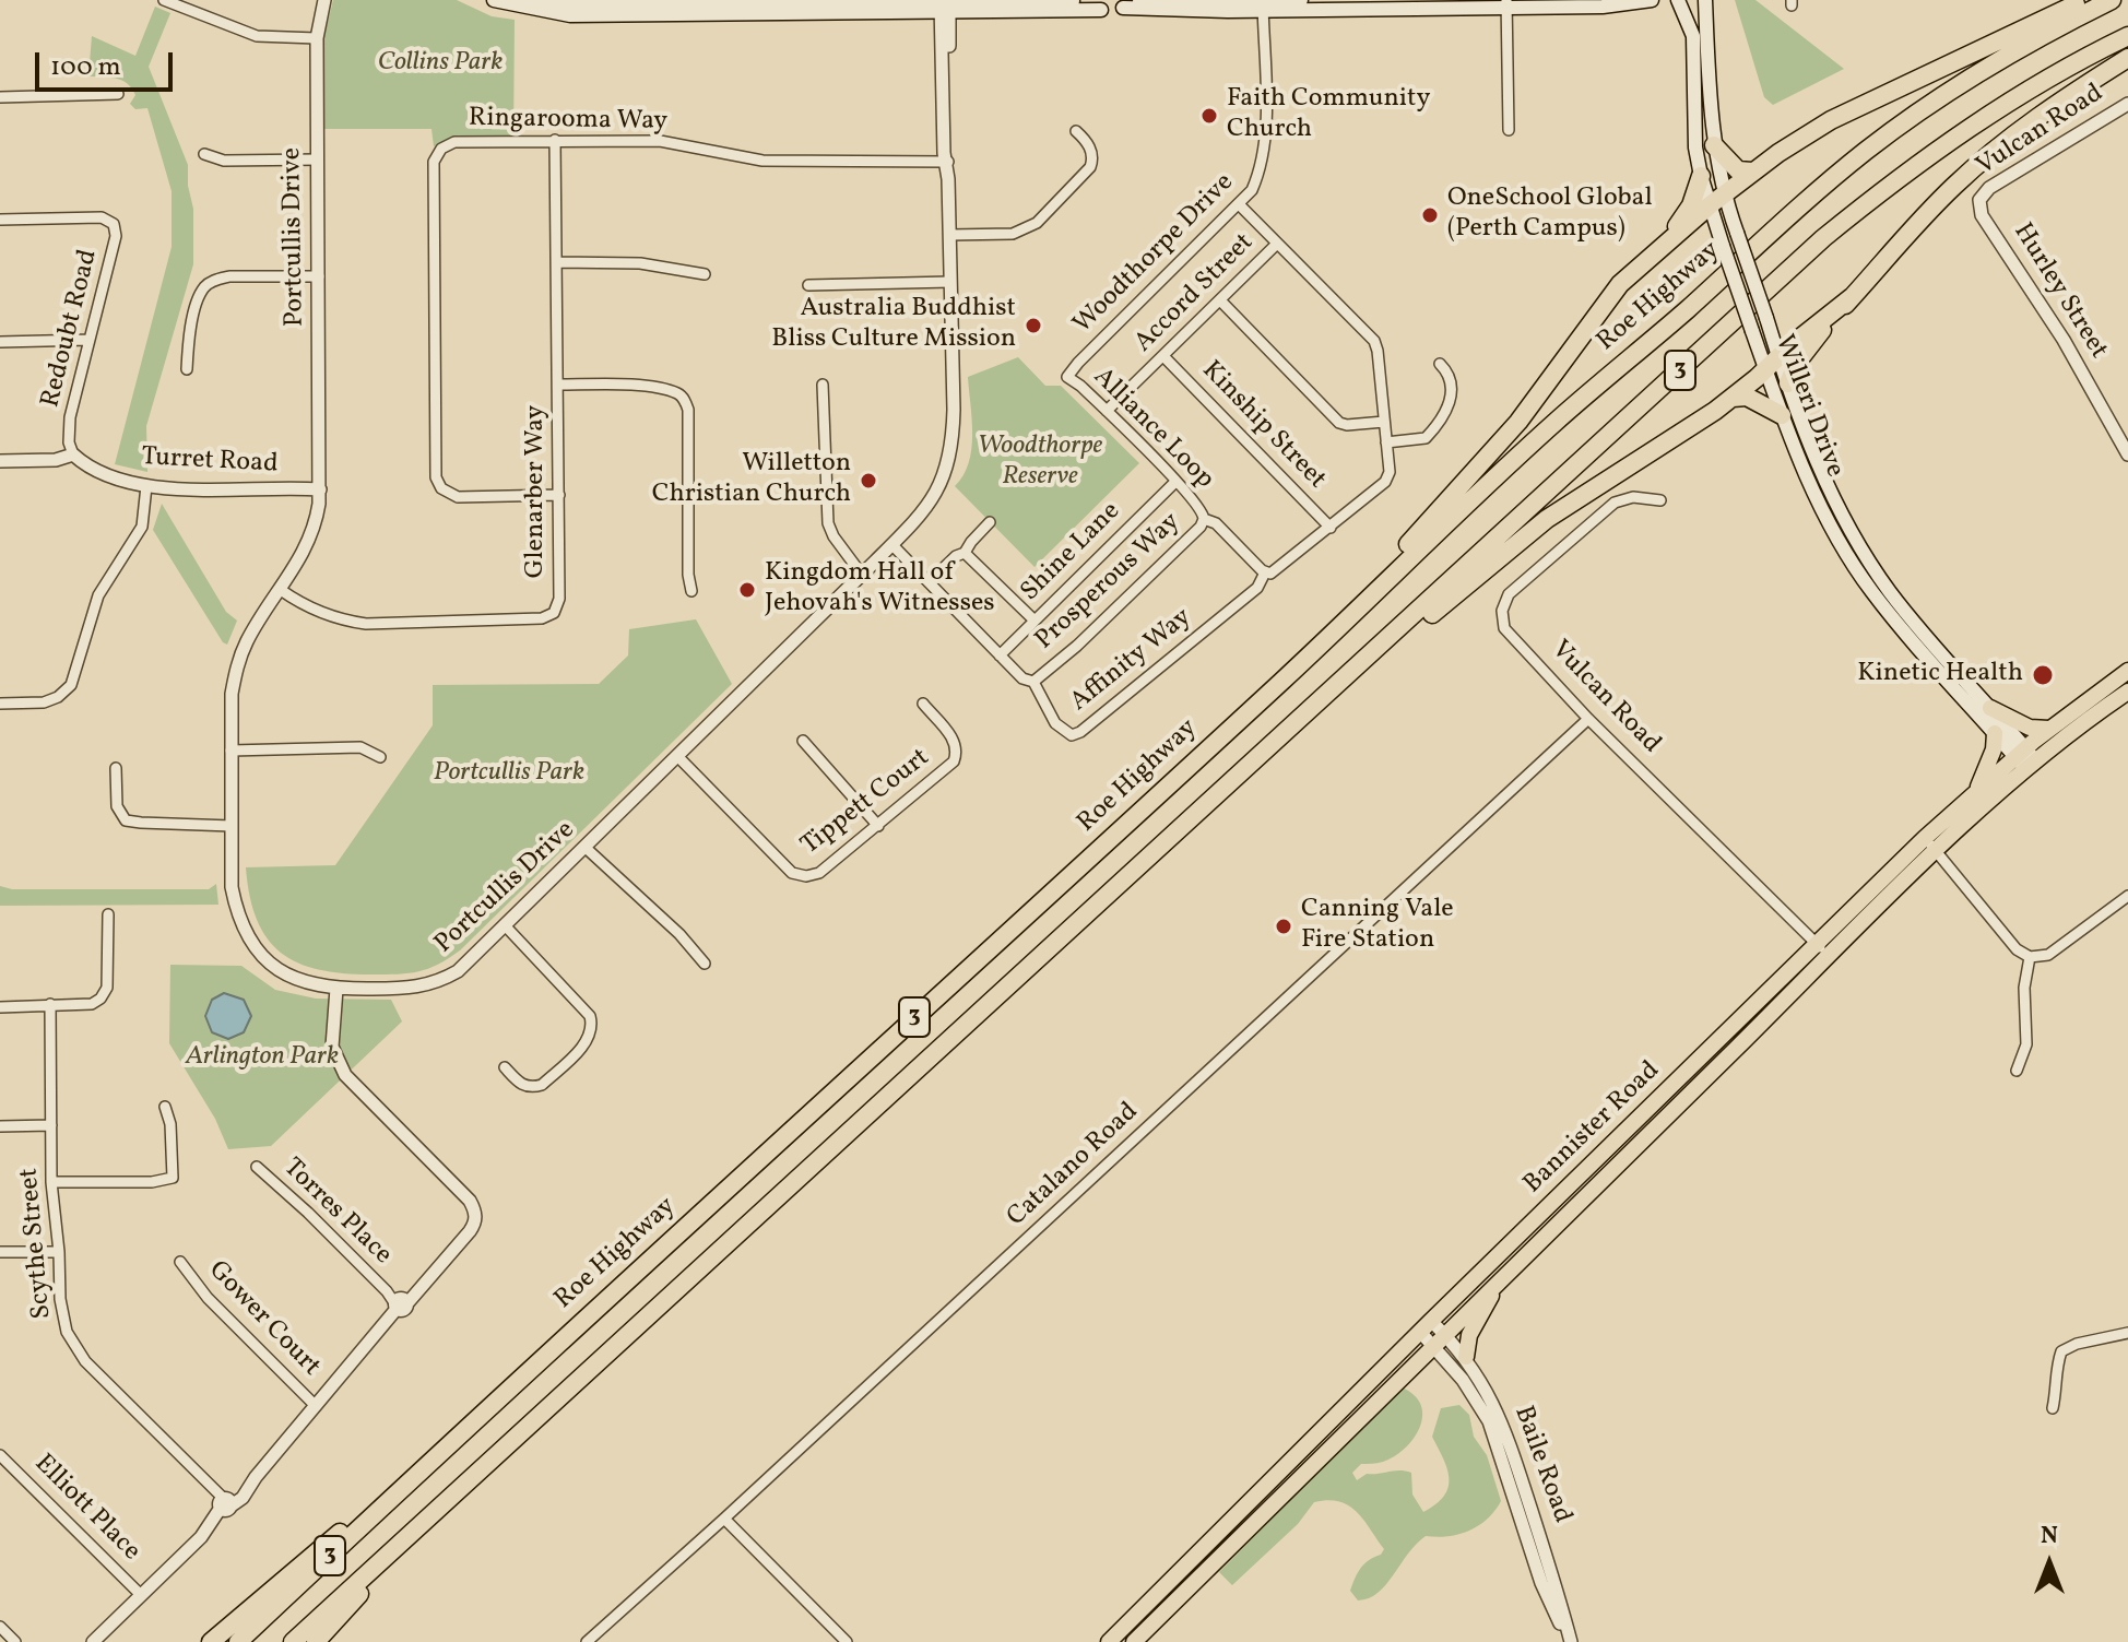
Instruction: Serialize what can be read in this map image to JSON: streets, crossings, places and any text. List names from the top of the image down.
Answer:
{
  "streets": {
    "highway": ["Roe Highway", "3"],
    "main road": ["Willeri Drive", "Bannister Road"],
    "street": [
      "Ringarooma Way",
      "Vulcan Road",
      "Portcullis Drive",
      "Woodthorpe Drive",
      "Hurley Street",
      "Accord Street",
      "Redoubt Road",
      "Kinship Street",
      "Alliance Loop",
      "Turret Road",
      "Glenarber Way",
      "Shine Lane",
      "Prosperous Way",
      "Affinity Way",
      "Tippett Court",
      "Catalano Road",
      "Torres Place",
      "Scythe Street",
      "Gower Court",
      "Baile Road",
      "Elliott Place"
    ]
  },
  "crossings": [
    ["Ringarooma Way", "Portcullis Drive"],
    ["Ringarooma Way", "Glenarber Way"],
    ["Vulcan Road", "Hurley Street"],
    ["Vulcan Road", "Bannister Road"],
    ["Vulcan Road", "Catalano Road"],
    ["Portcullis Drive", "Turret Road"],
    ["Portcullis Drive", "Glenarber Way"],
    ["Portcullis Drive", "Prosperous Way"],
    ["Portcullis Drive", "Tippett Court"],
    ["Woodthorpe Drive", "Alliance Loop"],
    ["Accord Street", "Kinship Street"],
    ["Accord Street", "Alliance Loop"],
    ["Redoubt Road", "Turret Road"],
    ["Willeri Drive", "Bannister Road"],
    ["Alliance Loop", "Shine Lane"],
    ["Alliance Loop", "Prosperous Way"],
    ["Alliance Loop", "Affinity Way"],
    ["Shine Lane", "Prosperous Way"],
    ["Prosperous Way", "Affinity Way"],
    ["Bannister Road", "Baile Road"]
  ],
  "parks": [
    "Collins Park",
    "Woodthorpe Reserve",
    "Portcullis Park",
    "Arlington Park"
  ],
  "places": [
    "Faith Community Church",
    "OneSchool Global (Perth Campus)",
    "Australia Buddhist Bliss Culture Mission",
    "Willetton Christian Church",
    "Kingdom Hall of Jehovah's Witnesses",
    "Kinetic Health",
    "Canning Vale Fire Station"
  ],
  "scale_bar": "100 m",
  "north": "top"
}
